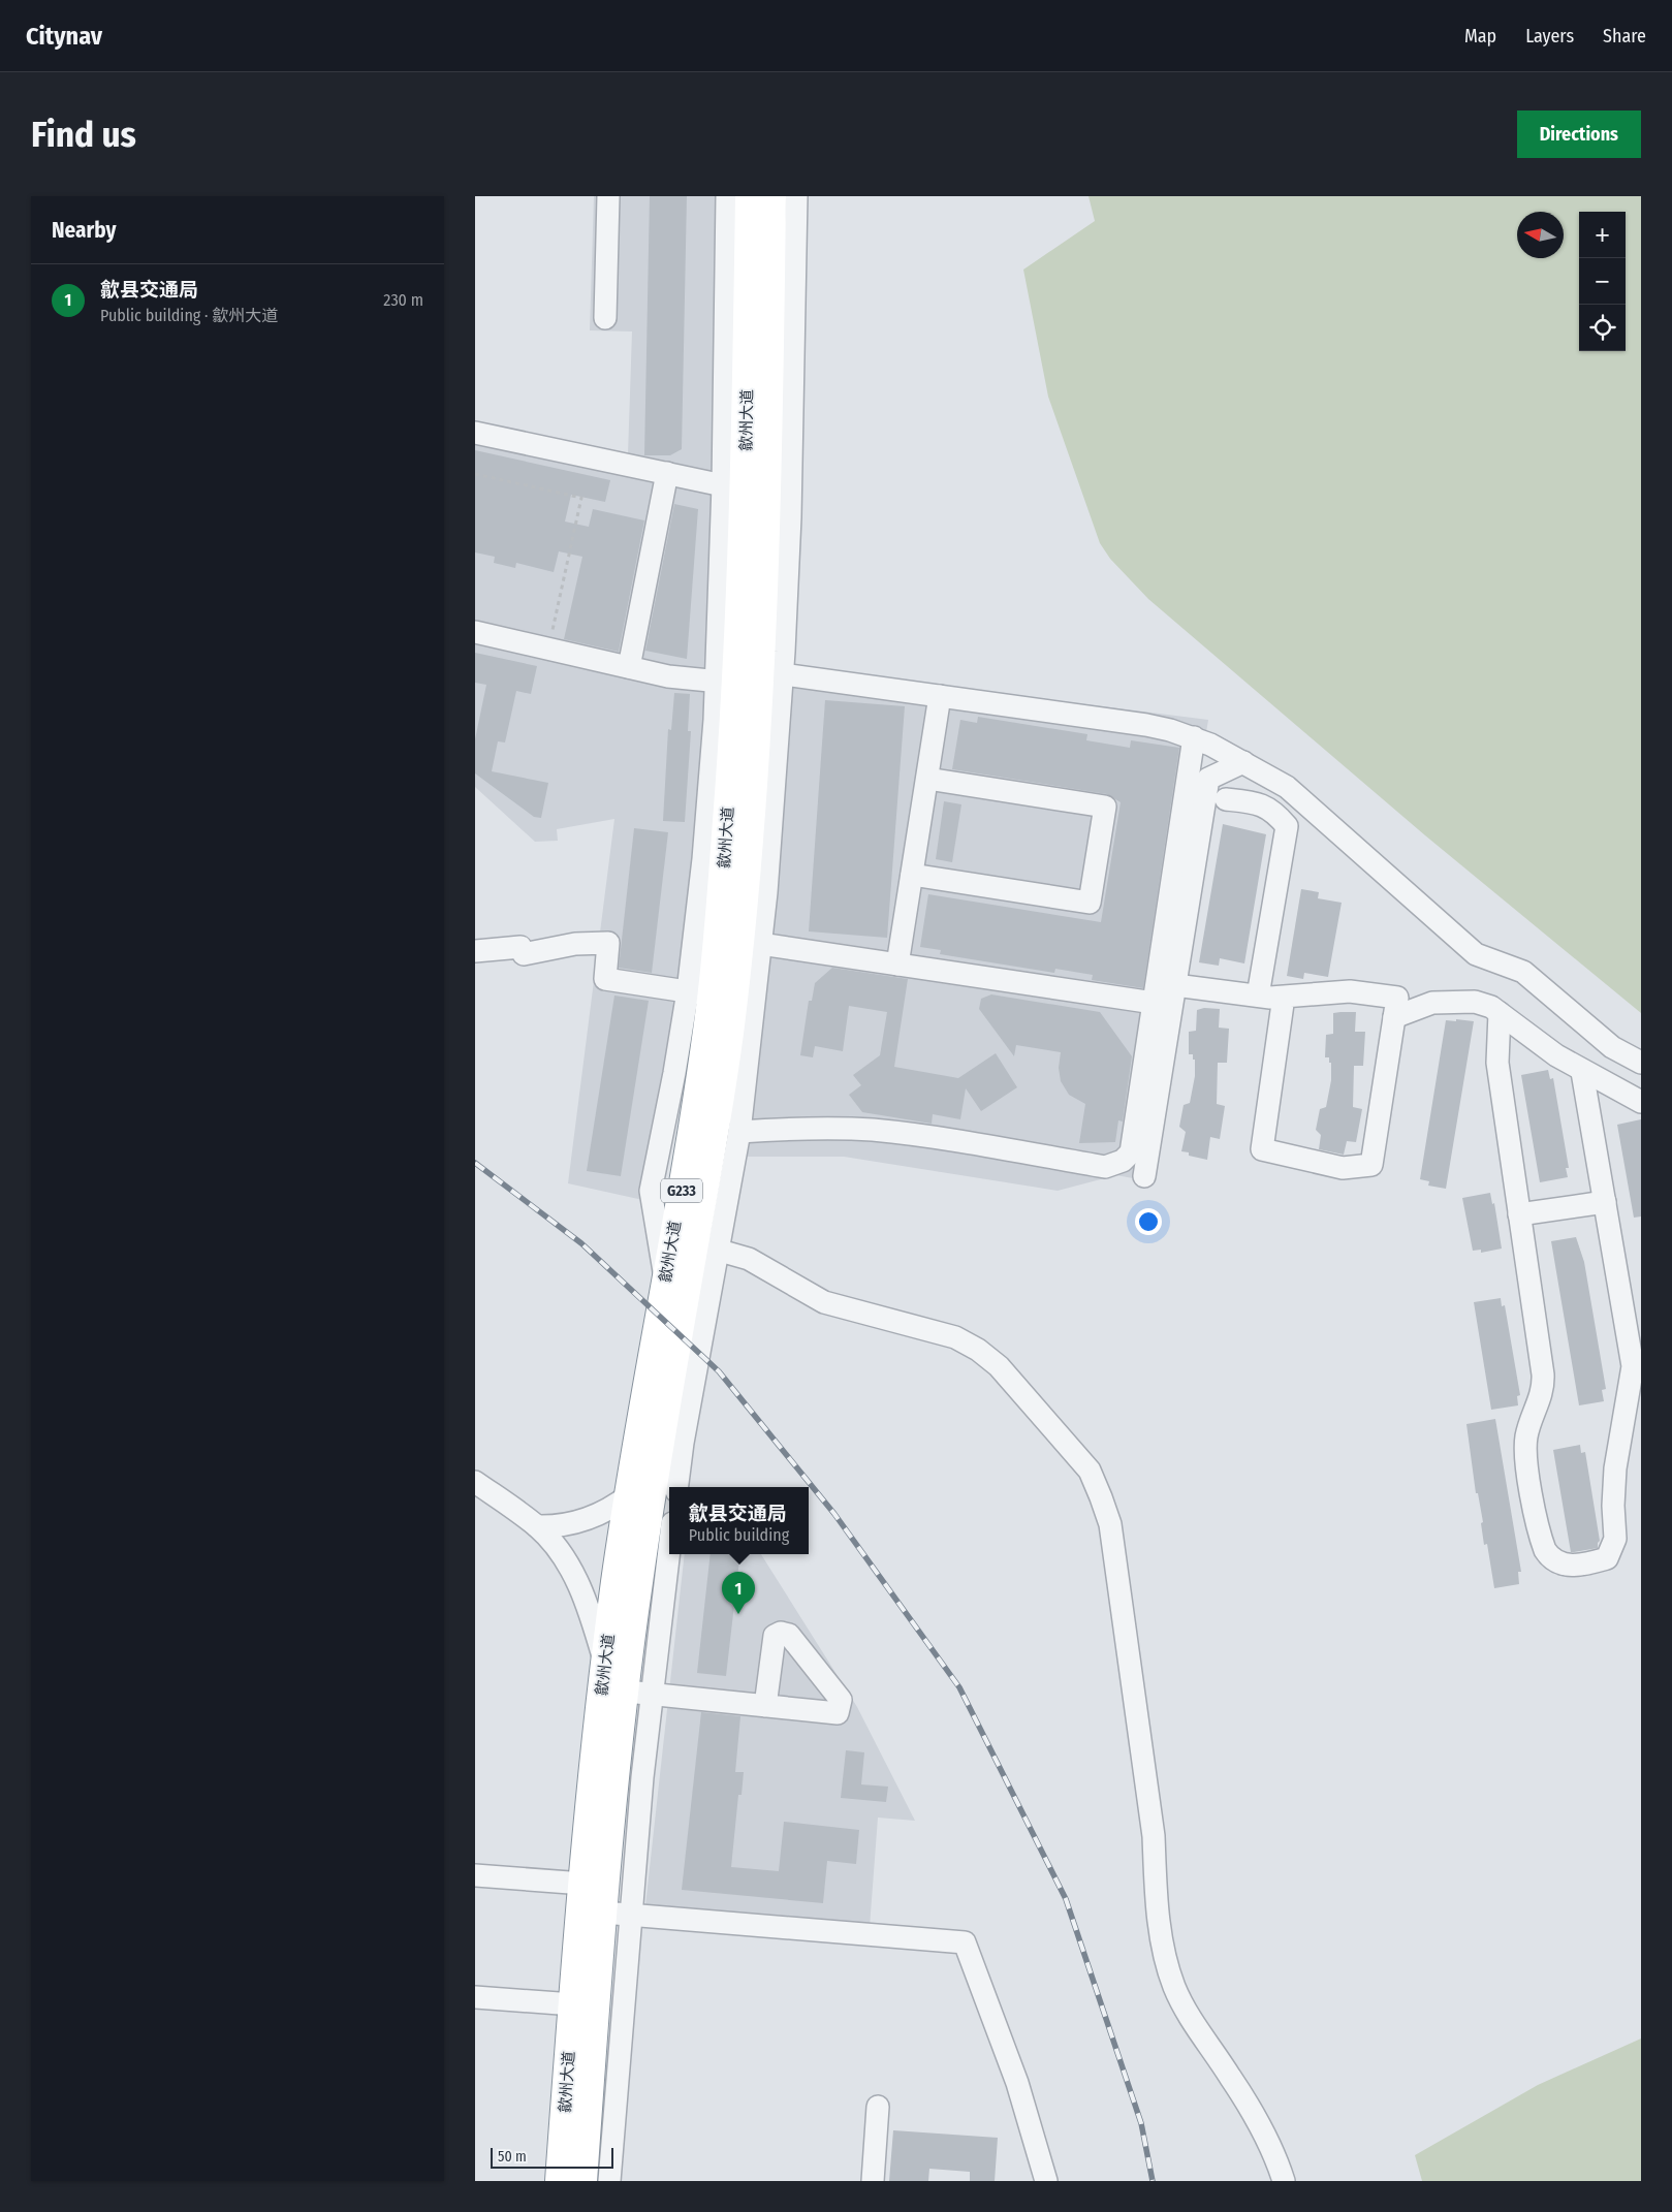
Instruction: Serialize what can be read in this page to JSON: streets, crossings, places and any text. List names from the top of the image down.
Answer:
{
  "streets": {
    "highway": ["歙州大道", "G233"]
  },
  "scale_bar": "50 m",
  "north": "left",
  "page": {
    "header": "Citynav",
    "nav": ["Map", "Layers", "Share"],
    "buttons": "Directions",
    "title": "Find us",
    "heading": "Nearby",
    "map_buttons": ["+", "−"],
    "list": [
      {
        "mark": "1",
        "name": "歙县交通局",
        "note": "Public building · 歙州大道",
        "value": "230 m"
      }
    ],
    "popup": ["歙县交通局", "Public building"],
    "pins": "1",
    "scale": "50 m"
  }
}
